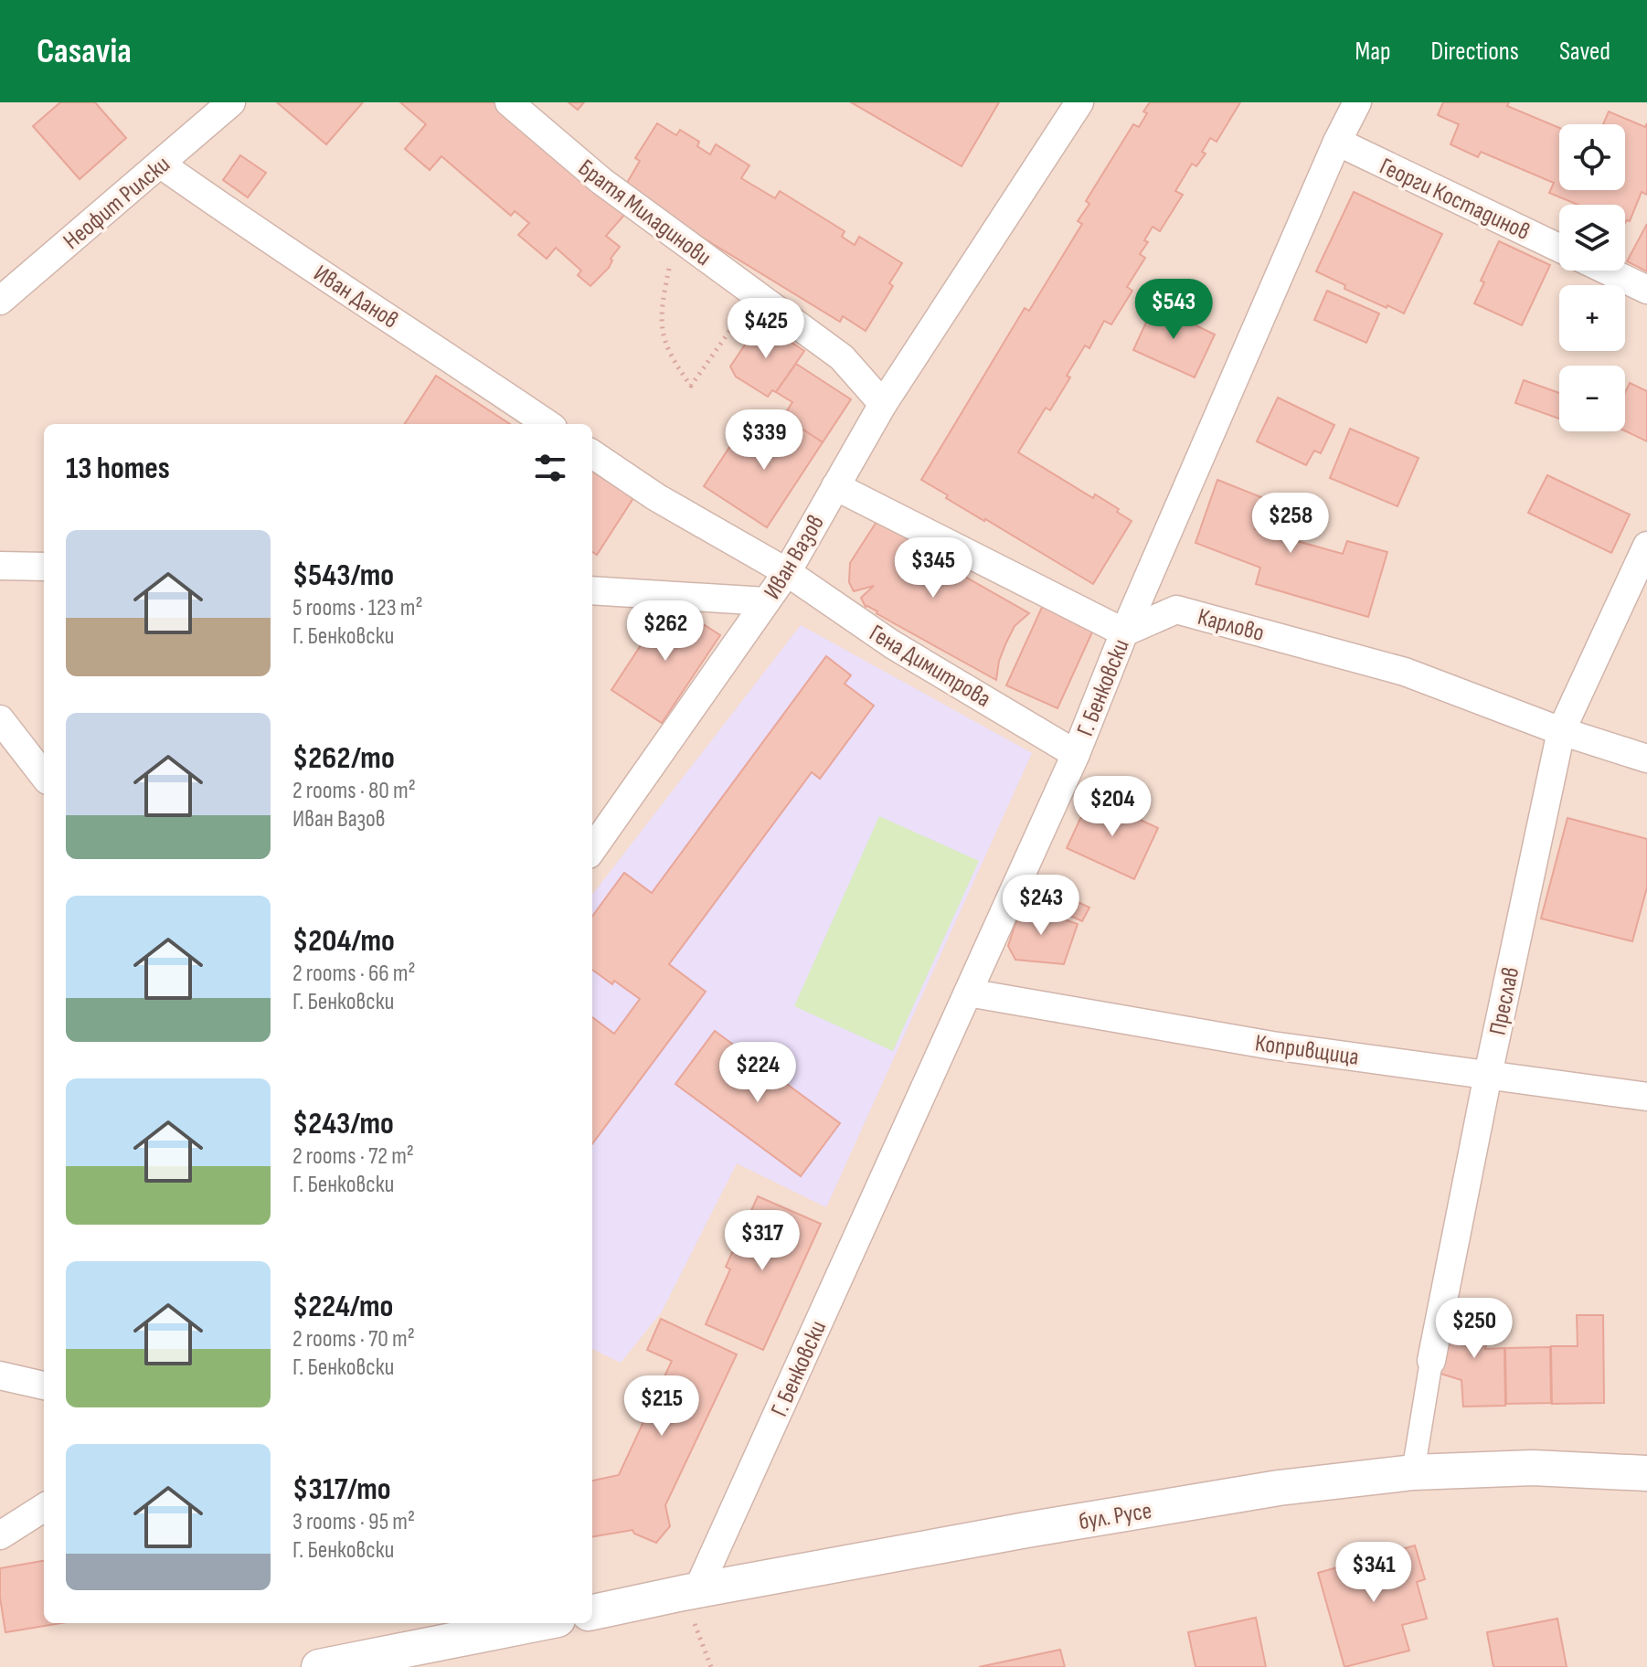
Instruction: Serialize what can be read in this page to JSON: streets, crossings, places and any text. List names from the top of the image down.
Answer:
{
  "streets": {
    "street": [
      "Георги Костадинов",
      "Неофит Рилски",
      "Братя Миладинови",
      "Иван Данов",
      "Иван Вазов",
      "Карлово",
      "Гена Димитрова",
      "Г. Бенковски",
      "Преслав",
      "Копривщица",
      "бул. Русе"
    ]
  },
  "crossings": [
    ["Георги Костадинов", "Г. Бенковски"],
    ["Неофит Рилски", "Иван Данов"],
    ["Братя Миладинови", "Иван Вазов"],
    ["Иван Вазов", "Гена Димитрова"],
    ["Карлово", "Г. Бенковски"],
    ["Карлово", "Преслав"],
    ["Гена Димитрова", "Г. Бенковски"],
    ["Г. Бенковски", "Копривщица"],
    ["Г. Бенковски", "бул. Русе"],
    ["Преслав", "Копривщица"],
    ["Преслав", "бул. Русе"]
  ],
  "page": {
    "header": "Casavia",
    "nav": ["Map", "Directions", "Saved"],
    "map_buttons": ["+", "−"],
    "price": [
      "$543",
      "$425",
      "$339",
      "$258",
      "$345",
      "$262",
      "$204",
      "$243",
      "$224",
      "$317",
      "$250",
      "$215",
      "$341"
    ],
    "heading": "13 homes",
    "list": [
      {
        "name": "$543/mo",
        "note": "5 rooms · 123 m² · Г. Бенковски"
      },
      {
        "name": "$262/mo",
        "note": "2 rooms · 80 m² · Иван Вазов"
      },
      {
        "name": "$204/mo",
        "note": "2 rooms · 66 m² · Г. Бенковски"
      },
      {
        "name": "$243/mo",
        "note": "2 rooms · 72 m² · Г. Бенковски"
      },
      {
        "name": "$224/mo",
        "note": "2 rooms · 70 m² · Г. Бенковски"
      },
      {
        "name": "$317/mo",
        "note": "3 rooms · 95 m² · Г. Бенковски"
      }
    ]
  }
}
